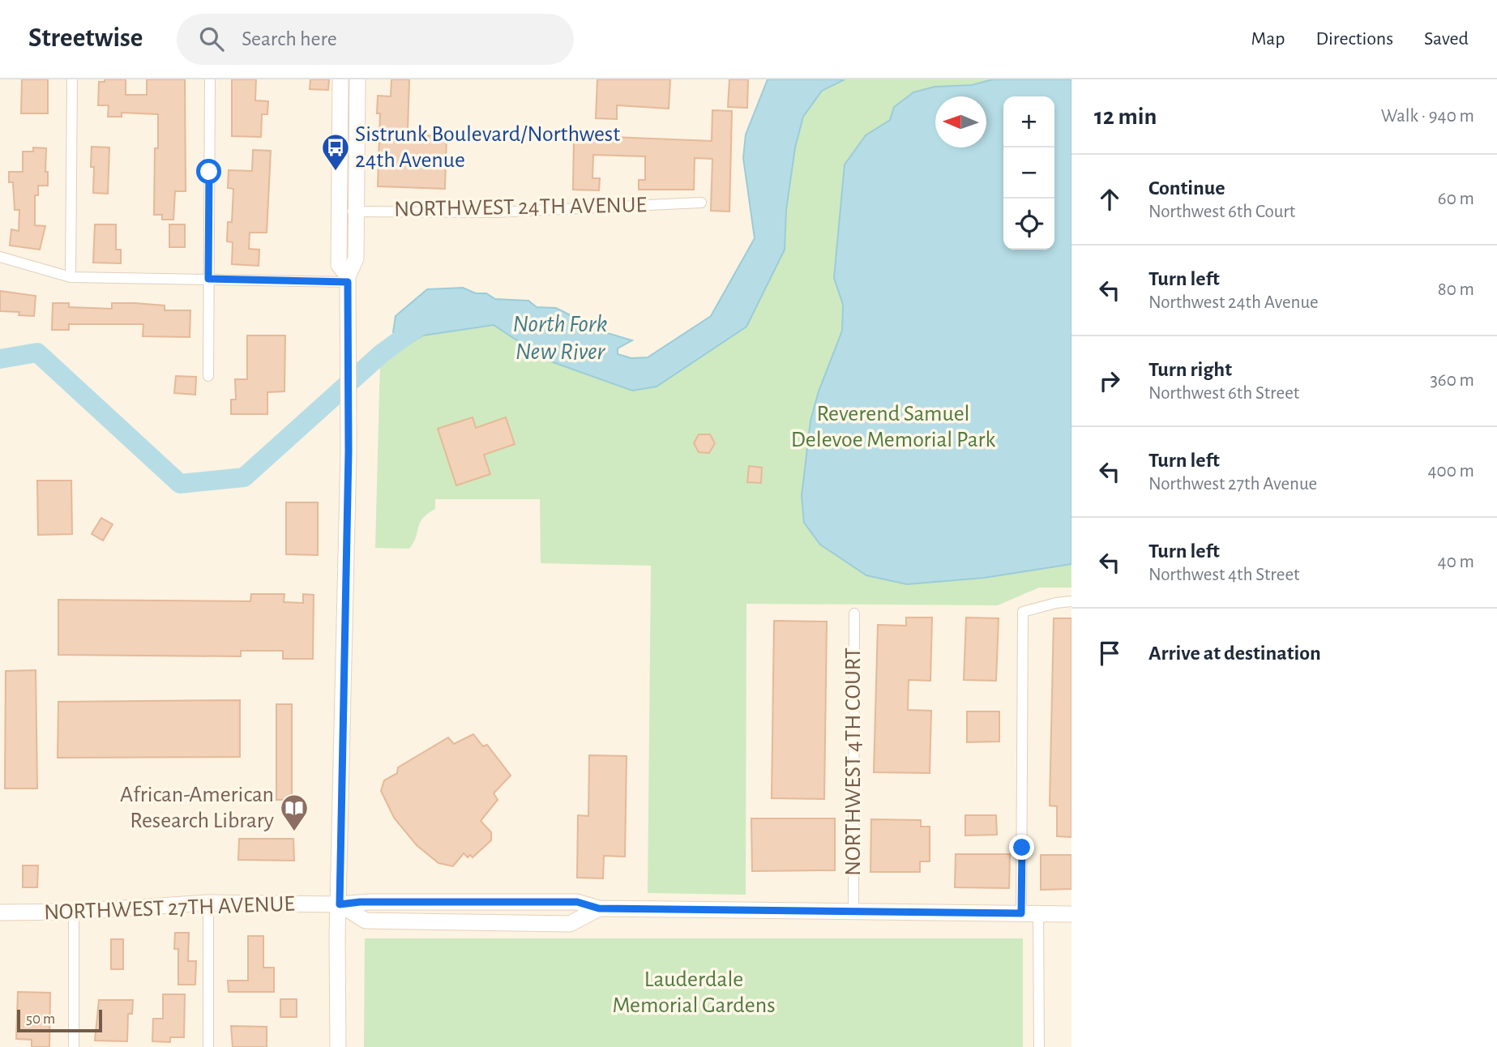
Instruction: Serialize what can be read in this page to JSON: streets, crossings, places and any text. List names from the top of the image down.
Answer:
{
  "streets": {
    "street": ["NORTHWEST 24TH AVENUE", "NORTHWEST 4TH COURT", "NORTHWEST 27TH AVENUE"]
  },
  "crossings": [
    ["NORTHWEST 4TH COURT", "NORTHWEST 27TH AVENUE"]
  ],
  "water": ["North Fork New River"],
  "parks": ["Reverend Samuel Delevoe Memorial Park", "Lauderdale Memorial Gardens"],
  "places": {
    "bus stop": ["Sistrunk Boulevard/Northwest 24th Avenue"],
    "library": ["African-American Research Library"]
  },
  "scale_bar": "50 m",
  "north": "left",
  "page": {
    "header": "Streetwise",
    "search": "Search here",
    "nav": ["Map", "Directions", "Saved"],
    "heading": ["12 min", "Walk · 940 m"],
    "map_buttons": ["+", "−"],
    "list": [
      ["Continue", "Northwest 6th Court", "60 m"],
      ["Turn left", "Northwest 24th Avenue", "80 m"],
      ["Turn right", "Northwest 6th Street", "360 m"],
      ["Turn left", "Northwest 27th Avenue", "400 m"],
      ["Turn left", "Northwest 4th Street", "40 m"],
      "Arrive at destination"
    ],
    "scale": "50 m"
  }
}
